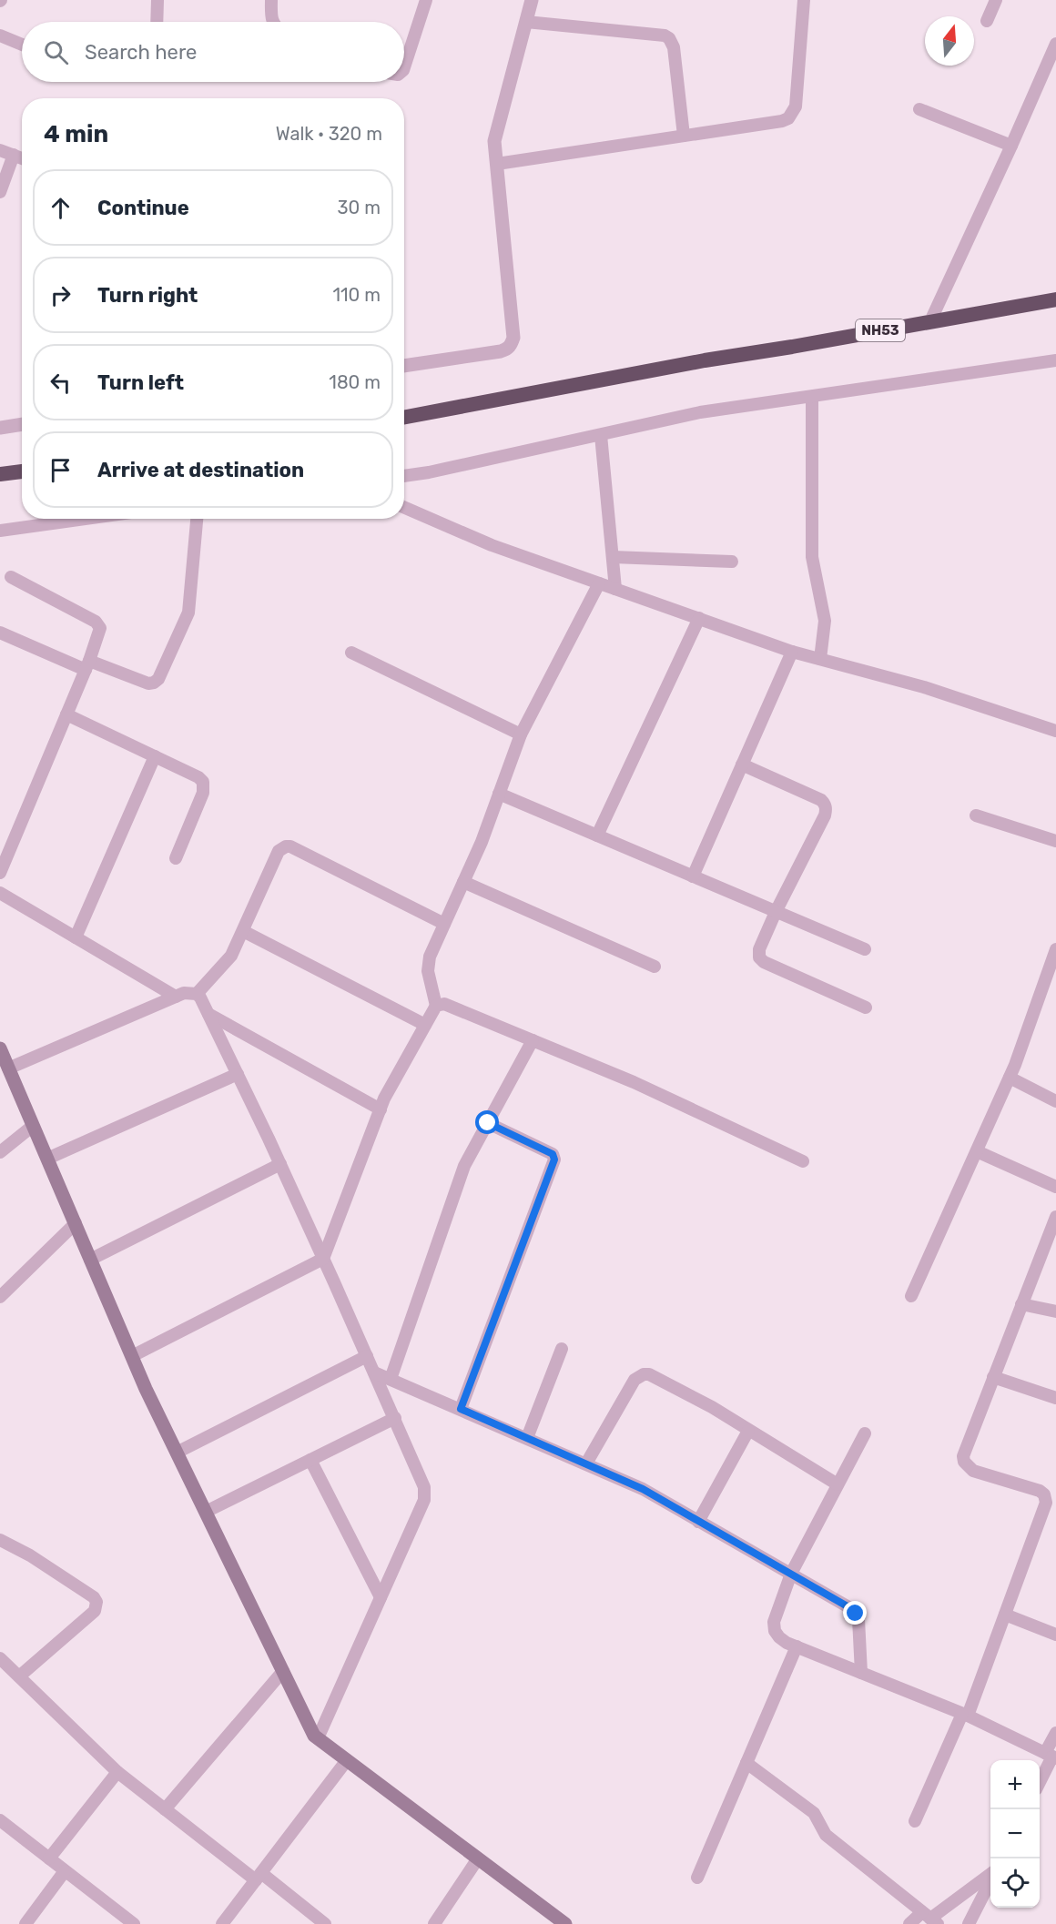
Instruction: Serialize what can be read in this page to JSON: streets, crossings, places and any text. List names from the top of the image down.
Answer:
{
  "streets": {
    "highway": ["NH53"]
  },
  "north": "top",
  "page": {
    "search": "Search here",
    "heading": ["4 min", "Walk · 320 m"],
    "list": [
      ["Continue", "30 m"],
      ["Turn right", "110 m"],
      ["Turn left", "180 m"],
      "Arrive at destination"
    ],
    "map_buttons": ["+", "−"]
  }
}
